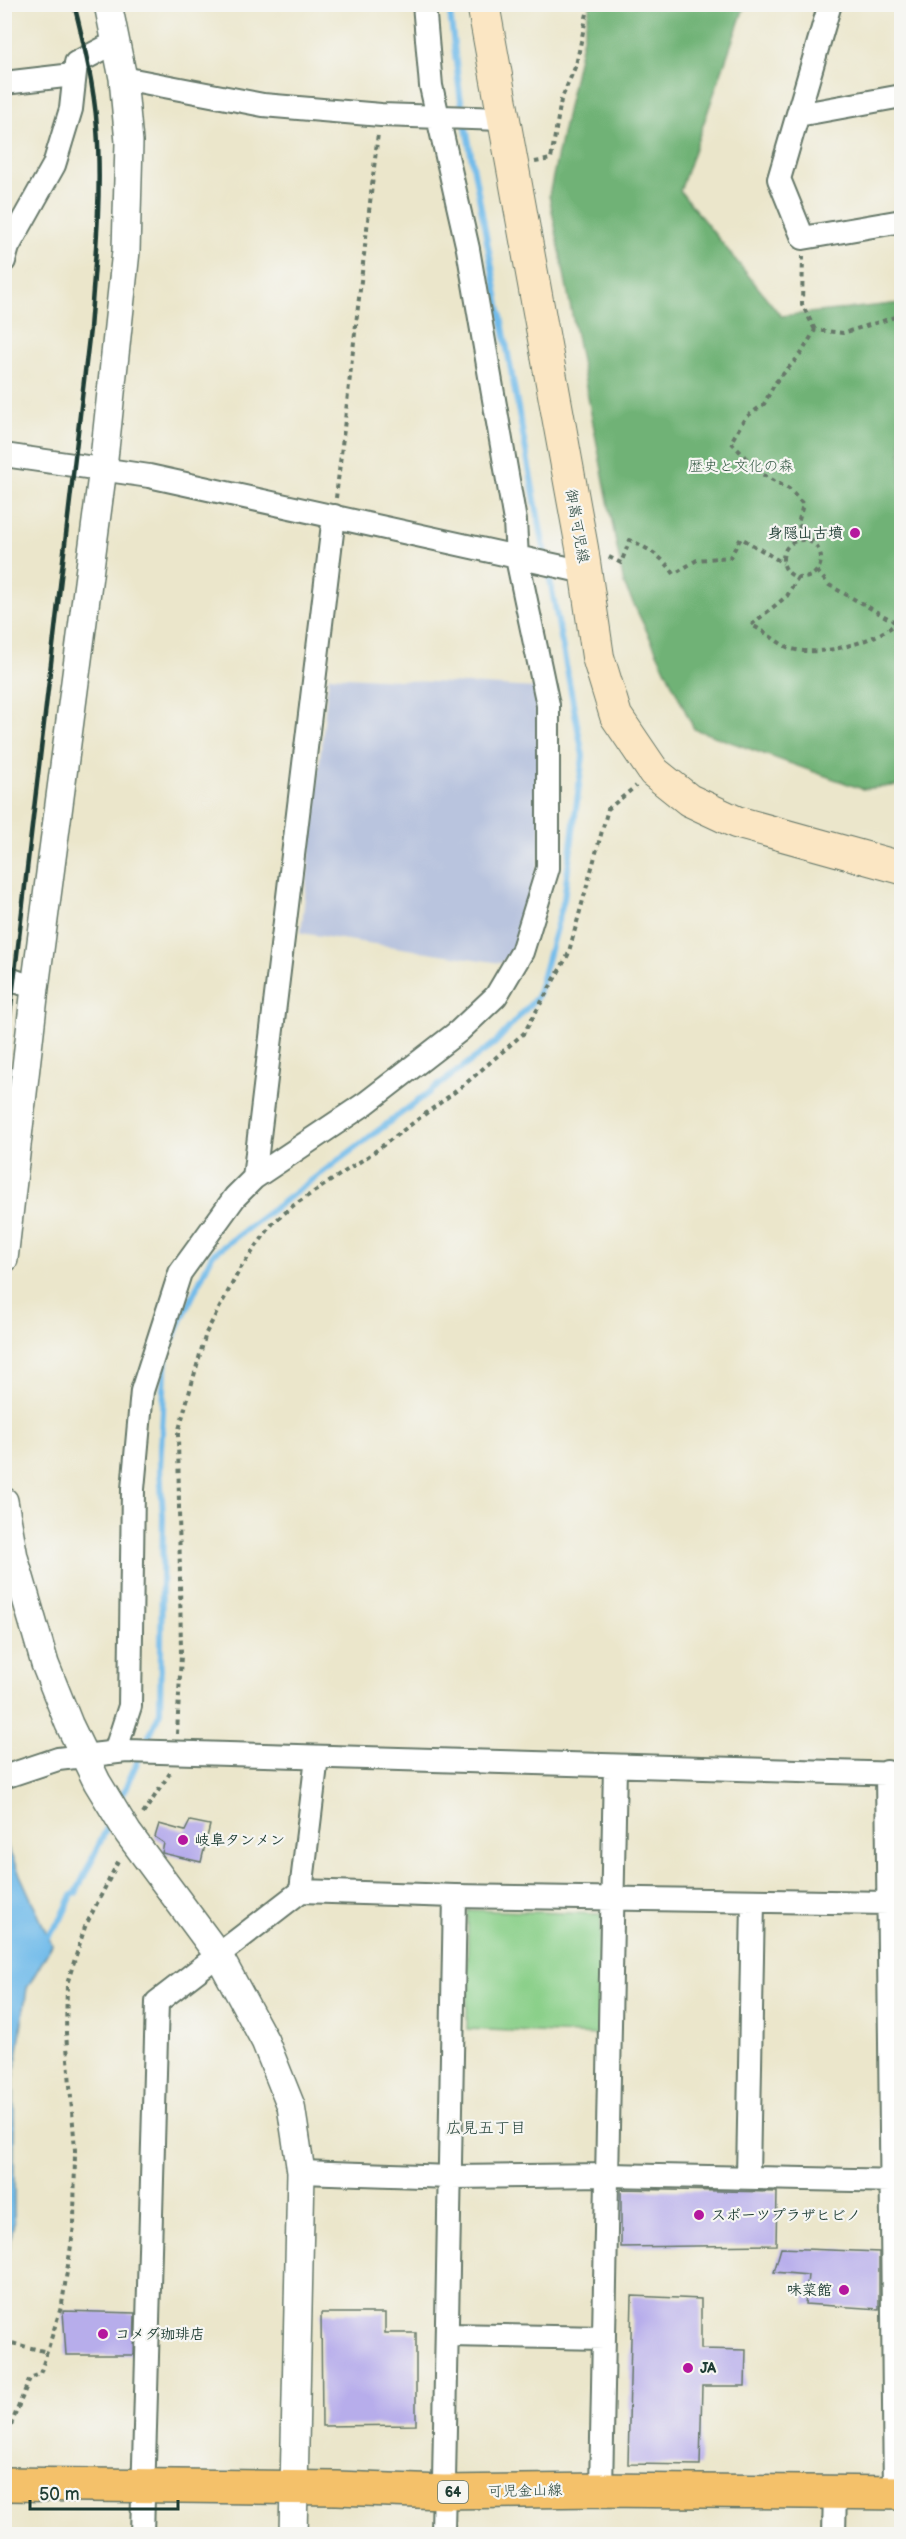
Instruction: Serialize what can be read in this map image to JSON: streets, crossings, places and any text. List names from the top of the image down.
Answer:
{
  "streets": {
    "main road": ["御嵩可児線", "可児金山線", "64"]
  },
  "districts": ["広見五丁目"],
  "parks": ["歴史と文化の森"],
  "places": [
    "身隠山古墳",
    "岐阜タンメン",
    "スポーツプラザヒビノ",
    "味菜館",
    "コメダ珈琲店",
    "JA"
  ],
  "scale_bar": "50 m"
}
